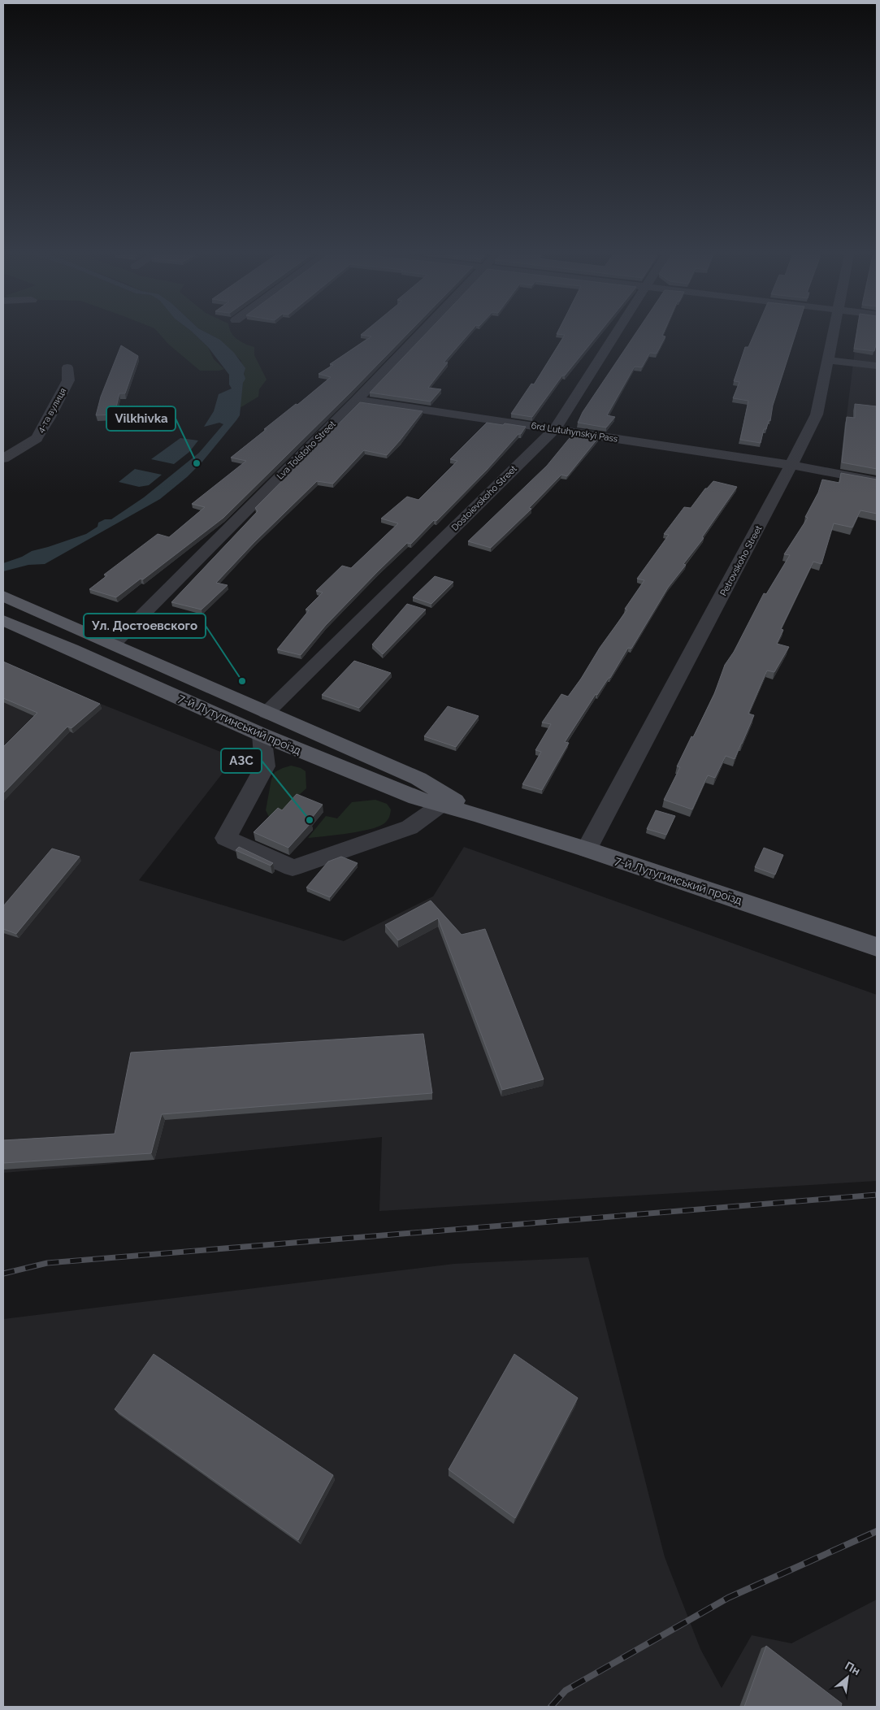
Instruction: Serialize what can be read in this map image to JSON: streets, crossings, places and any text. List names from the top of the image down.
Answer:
{
  "streets": {
    "main road": ["7-й Лутугинський проїзд"],
    "street": [
      "4-та вулиця",
      "6rd Lutuhynskyi Pass",
      "Lva Tolstoho Street",
      "Dostoievskoho Street",
      "Petrovskoho Street"
    ]
  },
  "crossings": [
    ["6rd Lutuhynskyi Pass", "Lva Tolstoho Street"],
    ["6rd Lutuhynskyi Pass", "Dostoievskoho Street"],
    ["6rd Lutuhynskyi Pass", "Petrovskoho Street"],
    ["Lva Tolstoho Street", "7-й Лутугинський проїзд"],
    ["Dostoievskoho Street", "7-й Лутугинський проїзд"],
    ["Petrovskoho Street", "7-й Лутугинський проїзд"]
  ],
  "places": ["Vilkhivka", "Ул. Достоевского", "АЗС"],
  "north": "top right"
}
